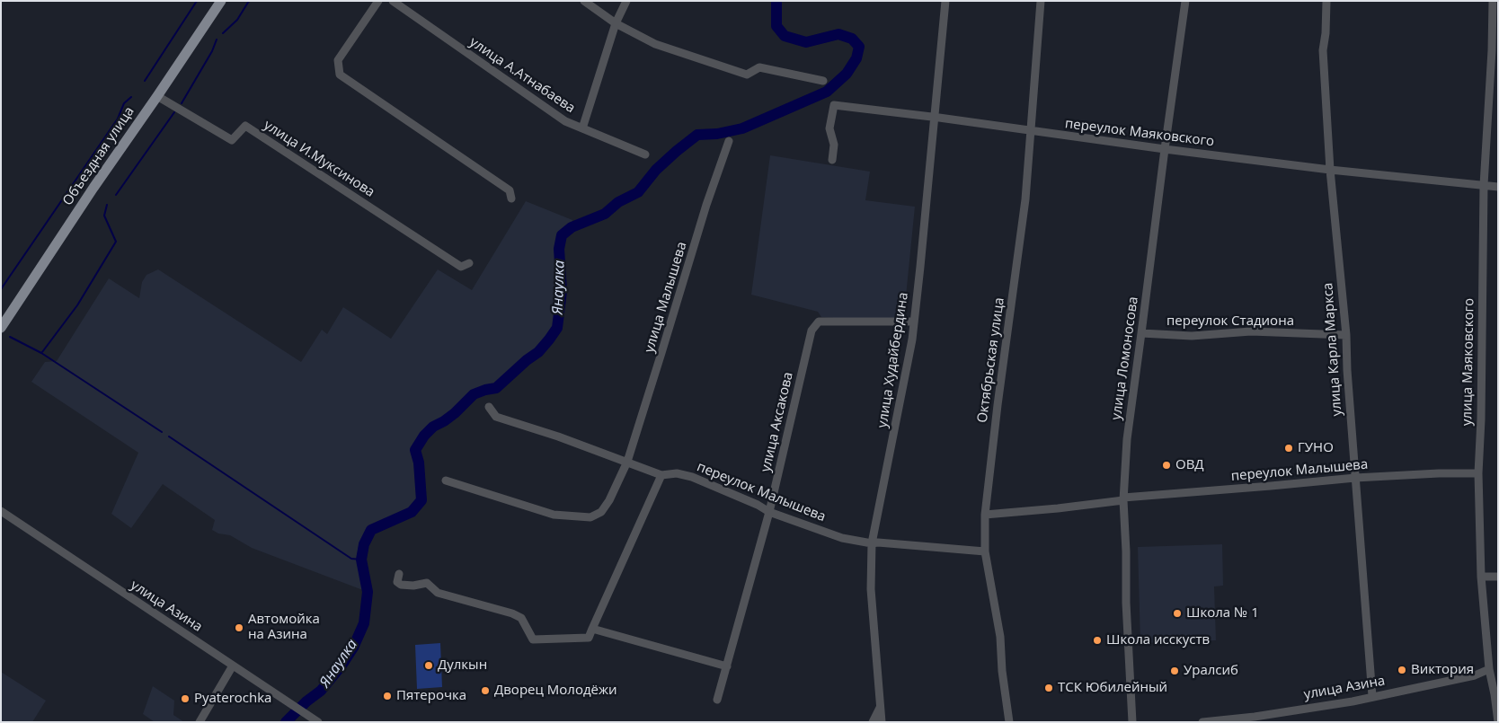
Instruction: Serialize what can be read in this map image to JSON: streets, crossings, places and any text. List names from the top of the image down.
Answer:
{
  "streets": {
    "main road": ["Объездная улица"],
    "street": [
      "улица А.Атнабаева",
      "переулок Маяковского",
      "улица И.Муксинова",
      "улица Малышева",
      "переулок Стадиона",
      "улица Карла Маркса",
      "улица Ломоносова",
      "улица Худайбердина",
      "Октябрьская улица",
      "улица Маяковского",
      "улица Аксакова",
      "переулок Малышева",
      "улица Азина"
    ]
  },
  "crossings": [
    ["переулок Маяковского", "улица Карла Маркса"],
    ["переулок Маяковского", "улица Ломоносова"],
    ["переулок Маяковского", "улица Худайбердина"],
    ["переулок Маяковского", "Октябрьская улица"],
    ["переулок Маяковского", "улица Маяковского"],
    ["Объездная улица", "улица И.Муксинова"],
    ["улица Малышева", "переулок Малышева"],
    ["переулок Стадиона", "улица Карла Маркса"],
    ["переулок Стадиона", "улица Ломоносова"],
    ["улица Карла Маркса", "переулок Малышева"],
    ["улица Карла Маркса", "улица Азина"],
    ["улица Ломоносова", "переулок Малышева"],
    ["улица Худайбердина", "улица Аксакова"],
    ["улица Худайбердина", "переулок Малышева"],
    ["Октябрьская улица", "переулок Малышева"],
    ["улица Маяковского", "переулок Малышева"],
    ["улица Маяковского", "улица Азина"],
    ["улица Аксакова", "переулок Малышева"]
  ],
  "water": ["Янаулка"],
  "places": [
    "ГУНО",
    "ОВД",
    "Школа № 1",
    "Автомойка на Азина",
    "Школа исскуств",
    "Дулкын",
    "Виктория",
    "Уралсиб",
    "ТСК Юбилейный",
    "Дворец Молодёжи",
    "Пятерочка",
    "Pyaterochka"
  ]
}
